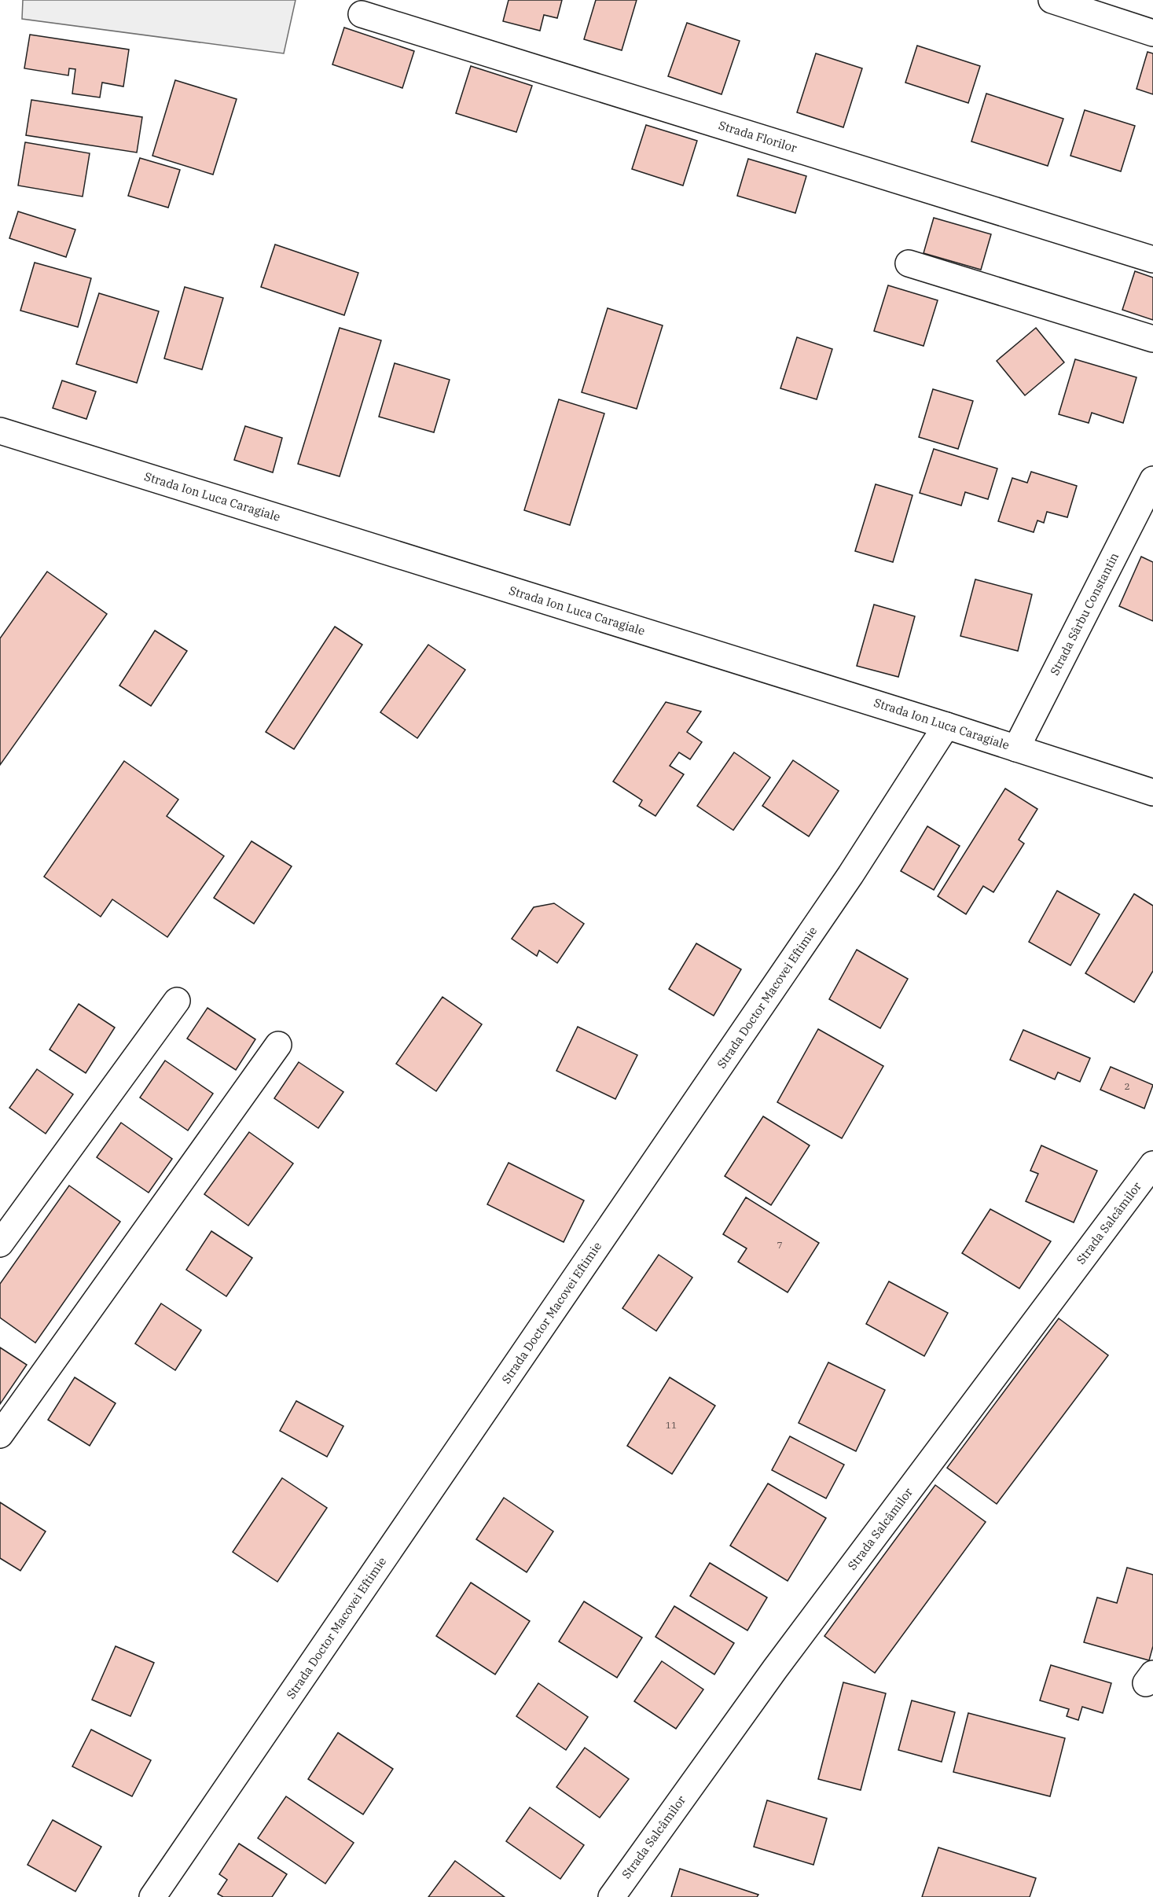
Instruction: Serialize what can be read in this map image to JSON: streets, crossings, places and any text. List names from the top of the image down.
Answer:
{
  "streets": {
    "street": [
      "Strada Florilor",
      "Strada Ion Luca Caragiale",
      "Strada Sârbu Constantin",
      "Strada Doctor Macovei Eftimie",
      "Strada Salcâmilor"
    ]
  },
  "crossings": [
    ["Strada Ion Luca Caragiale", "Strada Sârbu Constantin"],
    ["Strada Ion Luca Caragiale", "Strada Doctor Macovei Eftimie"]
  ],
  "house_numbers": ["2", "7", "11"]
}
